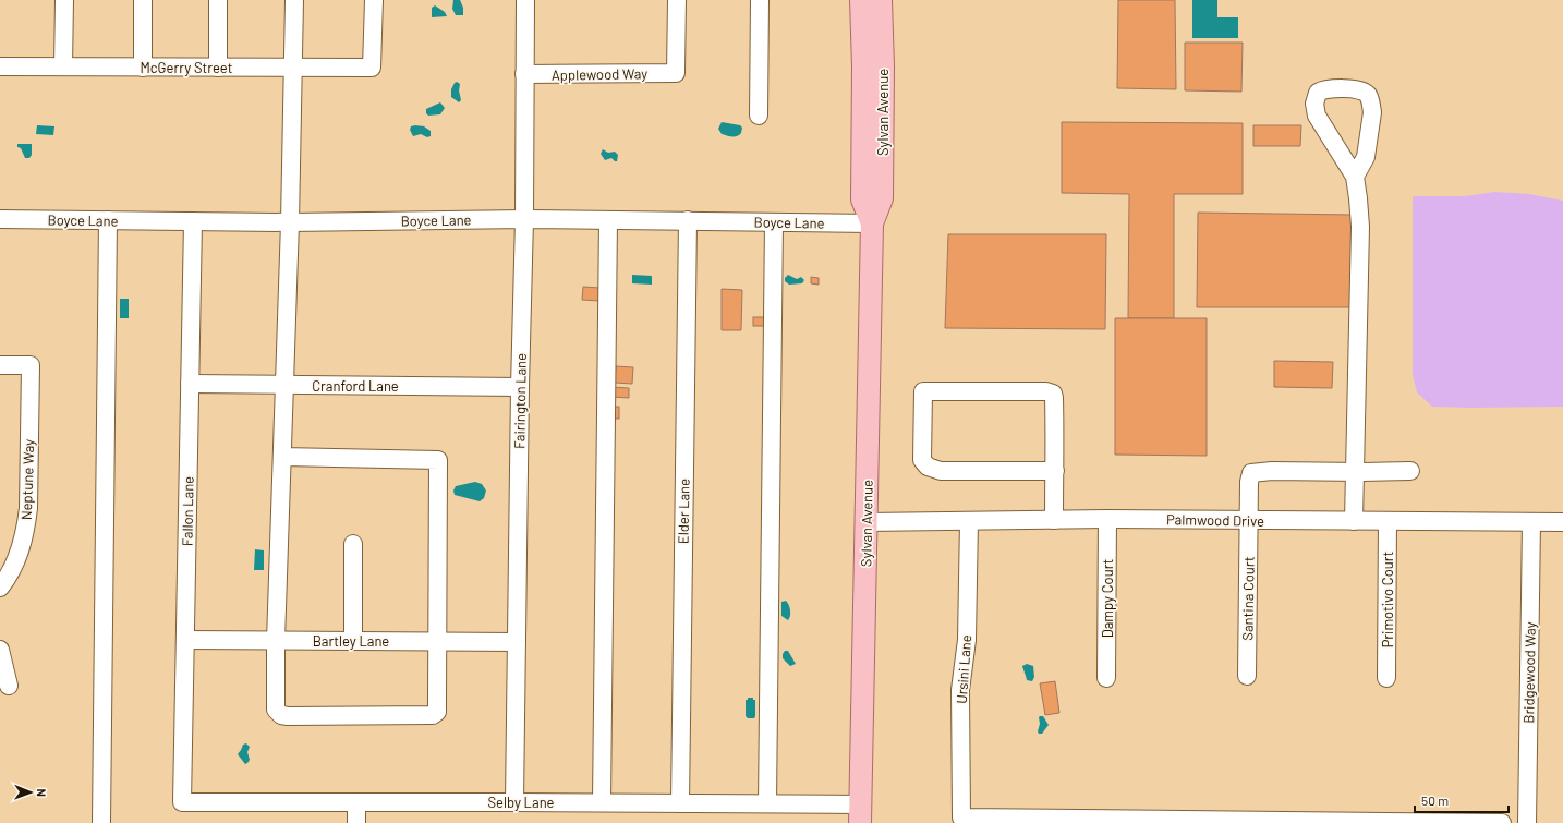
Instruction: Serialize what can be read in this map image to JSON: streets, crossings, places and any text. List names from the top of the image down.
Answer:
{
  "streets": {
    "main road": ["Sylvan Avenue"],
    "street": [
      "McGerry Street",
      "Applewood Way",
      "Boyce Lane",
      "Cranford Lane",
      "Fairington Lane",
      "Neptune Way",
      "Fallon Lane",
      "Elder Lane",
      "Palmwood Drive",
      "Dampy Court",
      "Santina Court",
      "Primotivo Court",
      "Bartley Lane",
      "Ursini Lane",
      "Bridgewood Way",
      "Selby Lane"
    ]
  },
  "crossings": [
    ["Applewood Way", "Fairington Lane"],
    ["Sylvan Avenue", "Boyce Lane"],
    ["Sylvan Avenue", "Palmwood Drive"],
    ["Sylvan Avenue", "Selby Lane"],
    ["Boyce Lane", "Fairington Lane"],
    ["Boyce Lane", "Fallon Lane"],
    ["Boyce Lane", "Elder Lane"],
    ["Cranford Lane", "Fairington Lane"],
    ["Cranford Lane", "Fallon Lane"],
    ["Fairington Lane", "Bartley Lane"],
    ["Fairington Lane", "Selby Lane"],
    ["Fallon Lane", "Bartley Lane"],
    ["Fallon Lane", "Selby Lane"],
    ["Elder Lane", "Selby Lane"],
    ["Palmwood Drive", "Dampy Court"],
    ["Palmwood Drive", "Santina Court"],
    ["Palmwood Drive", "Primotivo Court"],
    ["Palmwood Drive", "Ursini Lane"],
    ["Palmwood Drive", "Bridgewood Way"]
  ],
  "scale_bar": "50 m",
  "north": "right"
}
